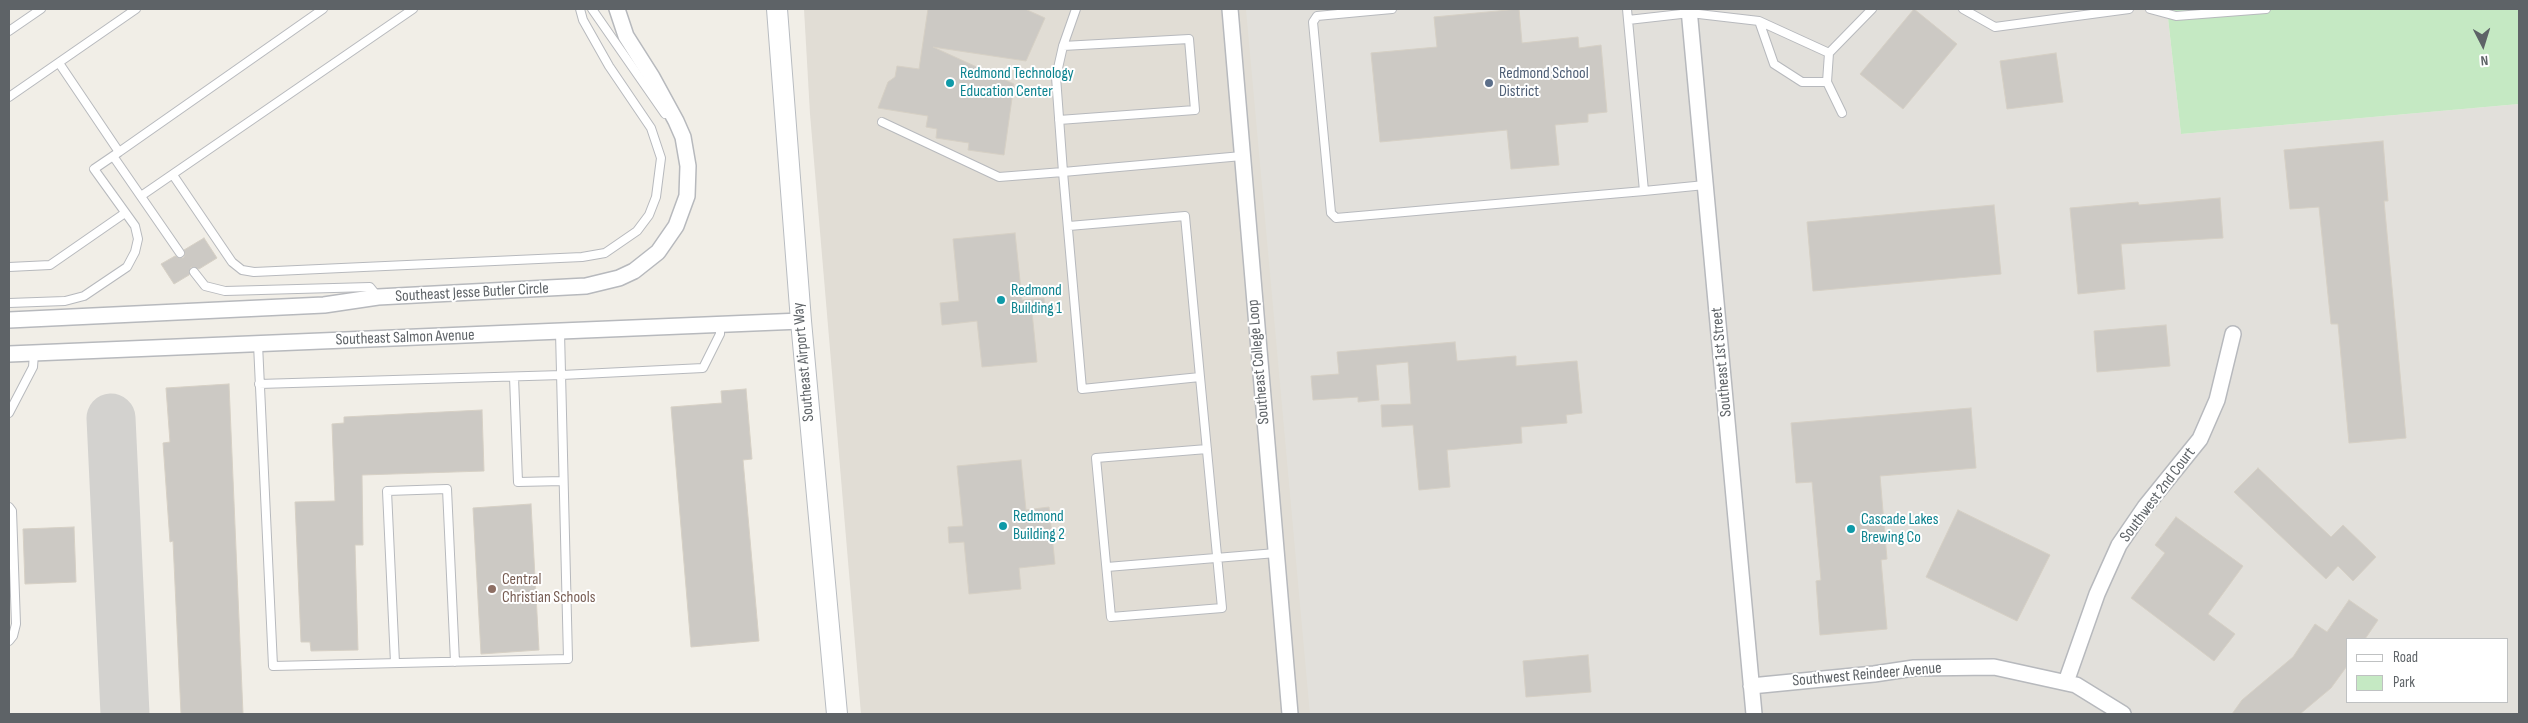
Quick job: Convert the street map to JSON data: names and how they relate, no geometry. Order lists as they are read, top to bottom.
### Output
{
  "streets": {
    "main road": ["Southeast Airport Way"],
    "street": [
      "Southeast Jesse Butler Circle",
      "Southeast Salmon Avenue",
      "Southeast College Loop",
      "Southeast 1st Street",
      "Southwest 2nd Court",
      "Southwest Reindeer Avenue"
    ]
  },
  "crossings": [
    ["Southeast Salmon Avenue", "Southeast Airport Way"],
    ["Southeast 1st Street", "Southwest Reindeer Avenue"],
    ["Southwest 2nd Court", "Southwest Reindeer Avenue"]
  ],
  "places": [
    "Redmond Technology Education Center",
    "Redmond School District",
    "Redmond Building 1",
    "Redmond Building 2",
    "Cascade Lakes Brewing Co",
    "Central Christian Schools"
  ],
  "legend": ["Road", "Park"],
  "north": "bottom"
}
